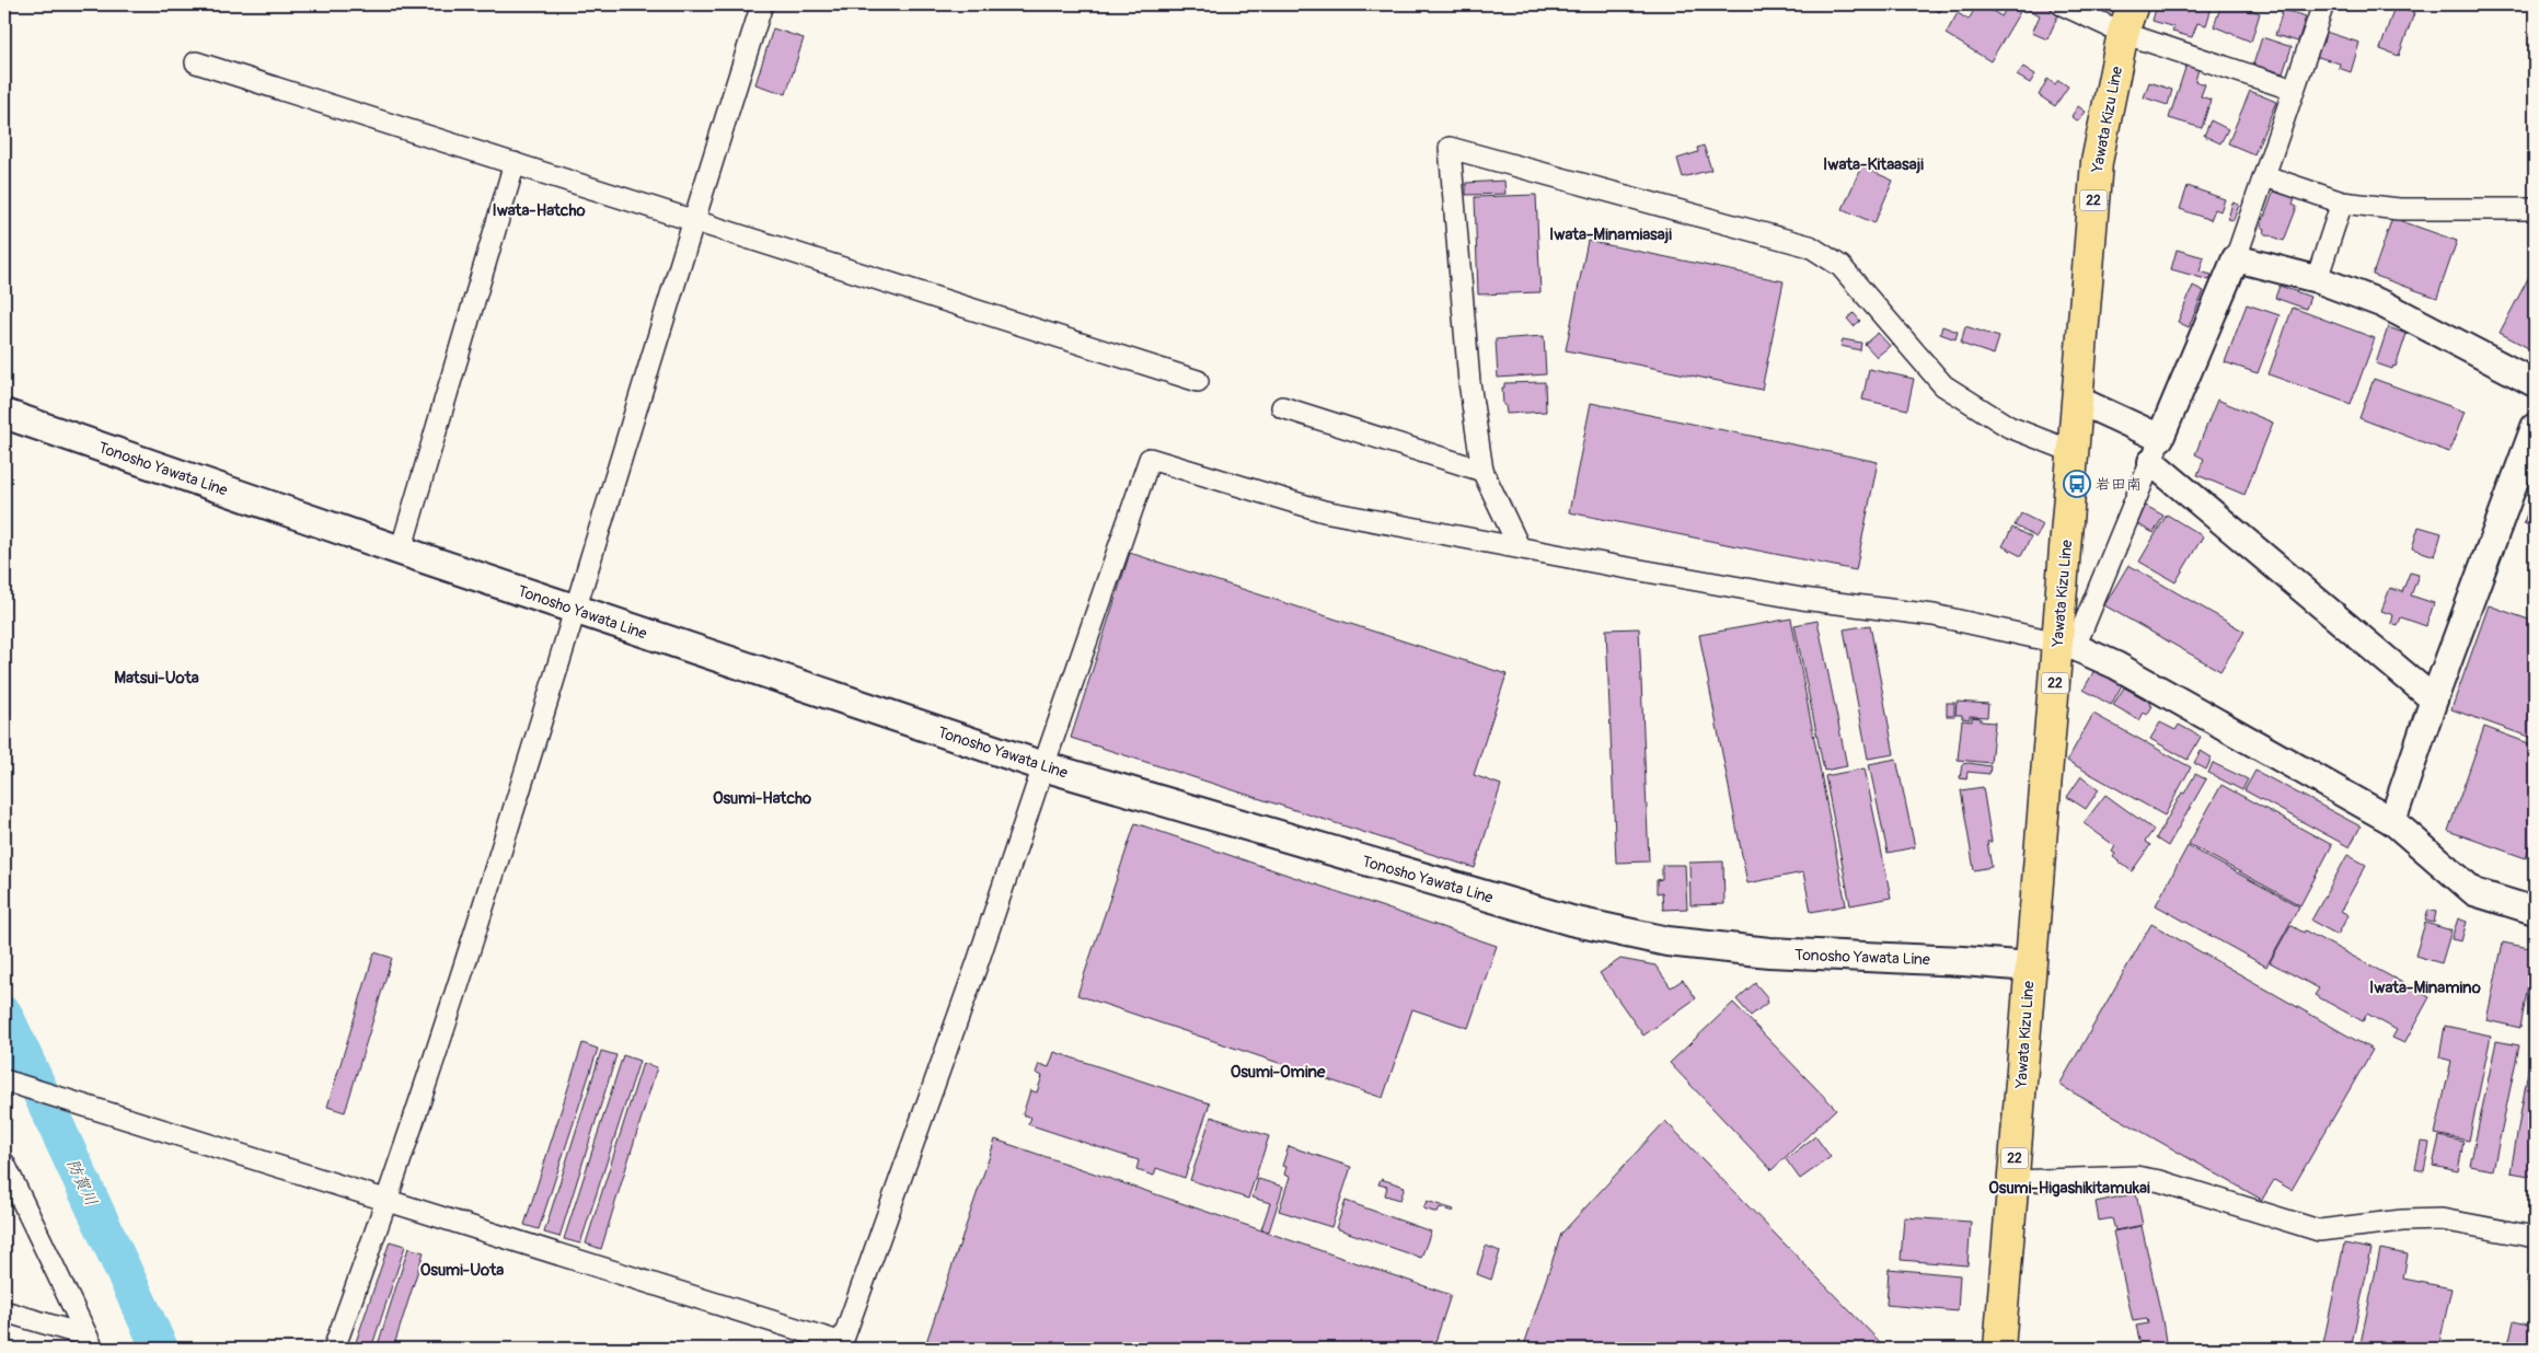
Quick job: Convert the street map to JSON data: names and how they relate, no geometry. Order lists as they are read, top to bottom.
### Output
{
  "streets": {
    "main road": ["Yawata Kizu Line", "22", "Tonosho Yawata Line"]
  },
  "crossings": [
    ["Yawata Kizu Line", "Tonosho Yawata Line"]
  ],
  "districts": [
    "Iwata-Kitaasaji",
    "Iwata-Hatcho",
    "Iwata-Minamiasaji",
    "Matsui-Uota",
    "Osumi-Hatcho",
    "Iwata-Minamino",
    "Osumi-Omine",
    "Osumi-Higashikitamukai",
    "Osumi-Uota"
  ],
  "water": ["防賀川"],
  "places": {
    "bus stop": ["岩田南"]
  }
}
